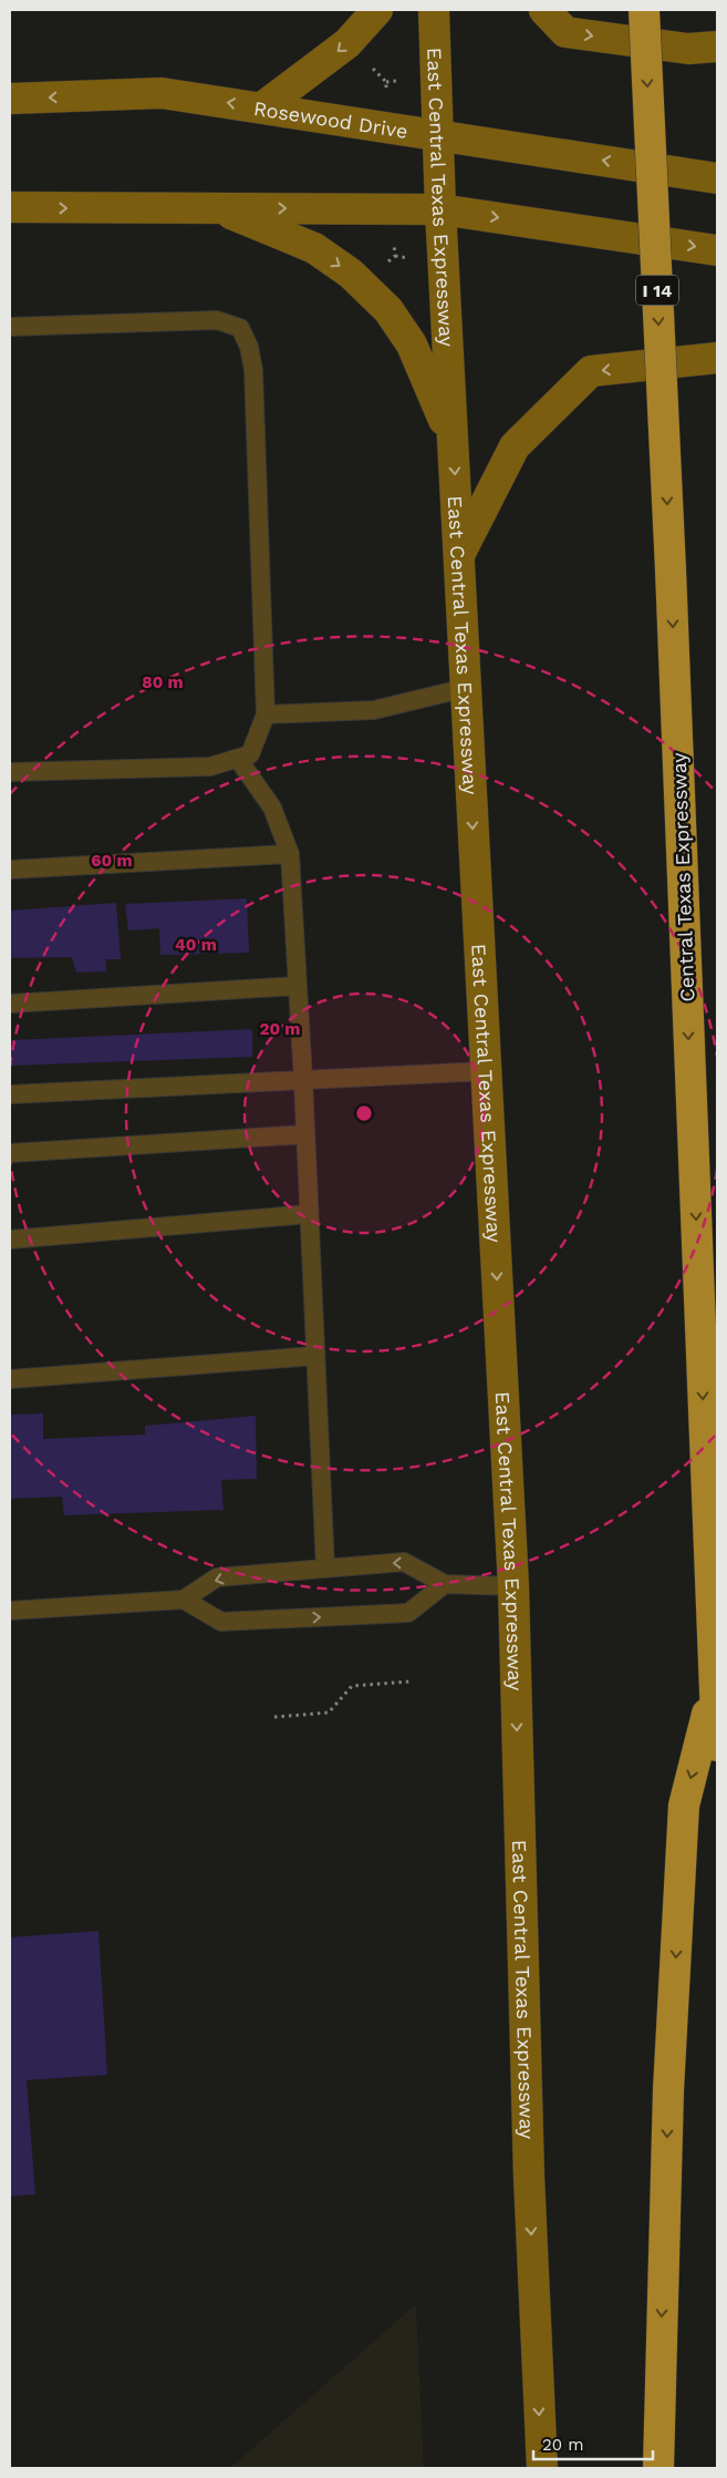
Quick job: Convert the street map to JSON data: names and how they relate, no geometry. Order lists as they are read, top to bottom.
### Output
{
  "streets": {
    "highway": ["I 14", "Central Texas Expressway"],
    "main road": ["Rosewood Drive", "East Central Texas Expressway"]
  },
  "crossings": [
    ["Rosewood Drive", "East Central Texas Expressway"]
  ],
  "one_way": ["East Central Texas Expressway", "Central Texas Expressway"],
  "scale_bar": "20 m",
  "rings": [
    "80 m",
    "60 m",
    "40 m",
    "20 m"
  ]
}
